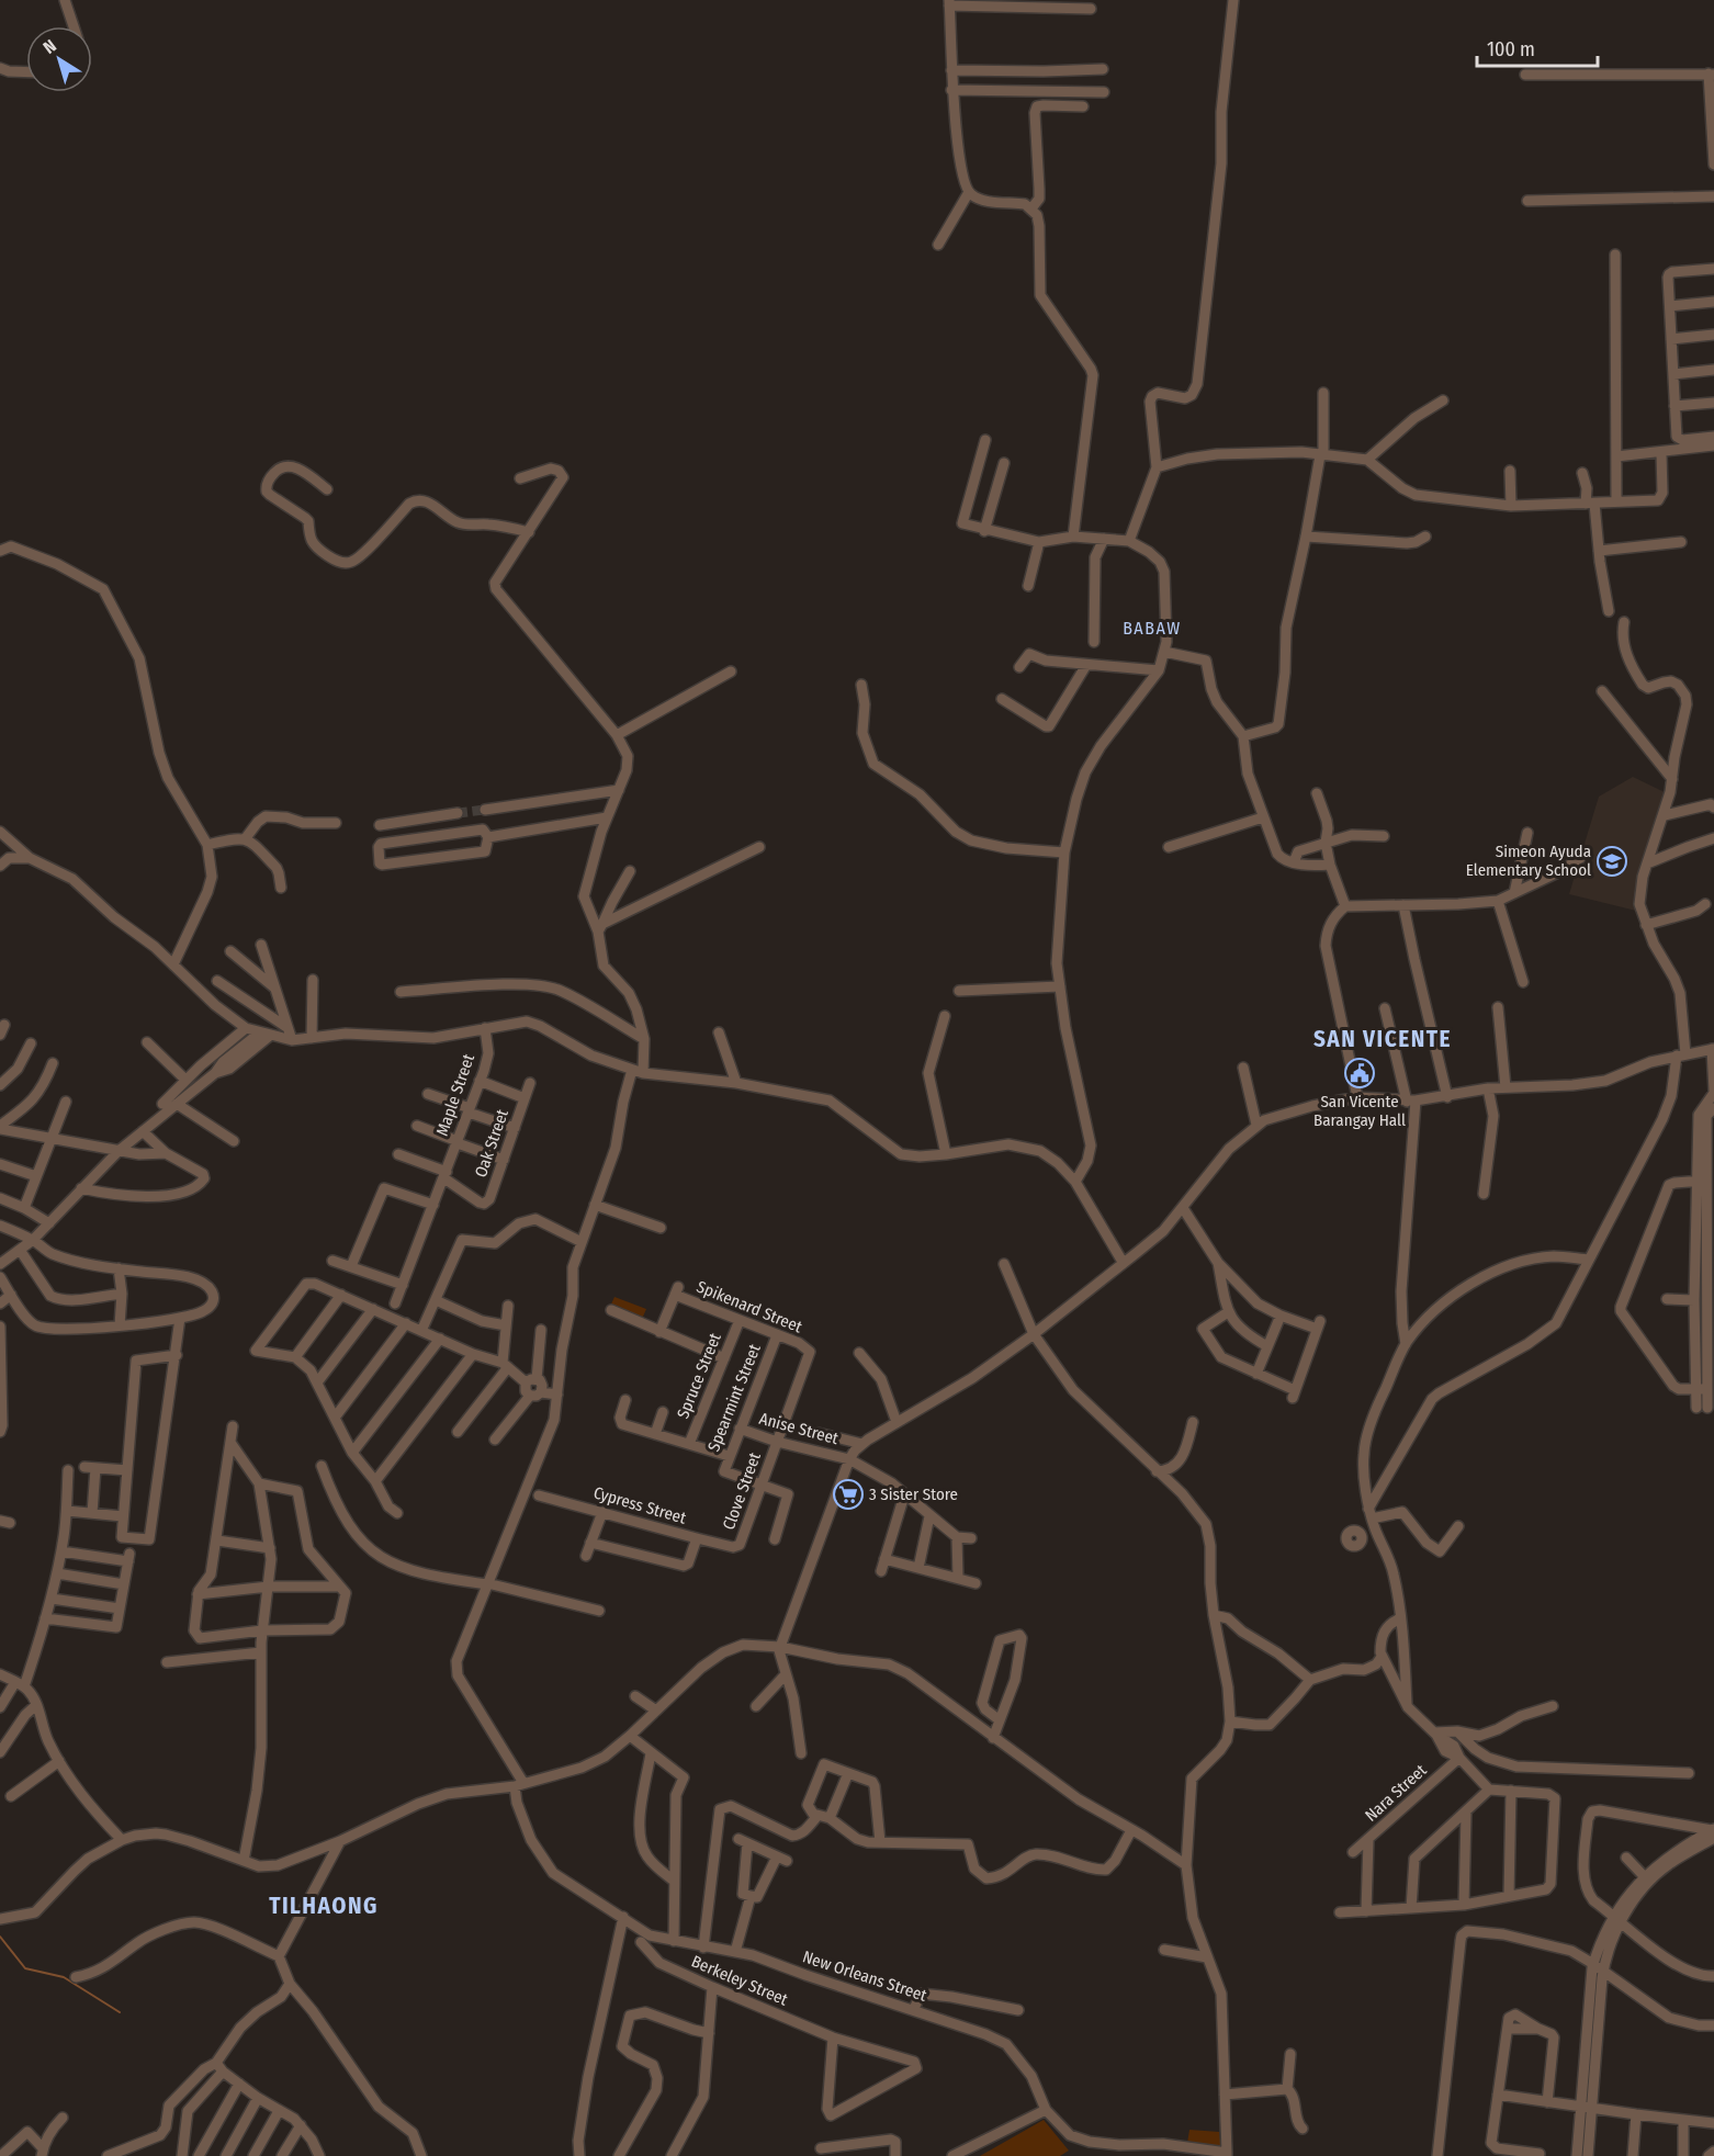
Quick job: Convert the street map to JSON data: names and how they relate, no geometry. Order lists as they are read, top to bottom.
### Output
{
  "streets": {
    "street": [
      "Maple Street",
      "Oak Street",
      "Spikenard Street",
      "Spruce Street",
      "Spearmint Street",
      "Anise Street",
      "Clove Street",
      "Cypress Street",
      "Nara Street",
      "New Orleans Street",
      "Berkeley Street"
    ]
  },
  "crossings": [
    ["Maple Street", "Oak Street"],
    ["Spikenard Street", "Spruce Street"],
    ["Spikenard Street", "Spearmint Street"],
    ["Spikenard Street", "Clove Street"],
    ["Spearmint Street", "Anise Street"],
    ["Spearmint Street", "Clove Street"],
    ["Anise Street", "Clove Street"],
    ["Clove Street", "Cypress Street"]
  ],
  "districts": ["BABAW", "SAN VICENTE", "TILHAONG"],
  "places": {
    "school or university": ["Simeon Ayuda Elementary School"],
    "public building": ["San Vicente Barangay Hall"],
    "supermarket": ["3 Sister Store"]
  },
  "scale_bar": "100 m",
  "north": "top left"
}
